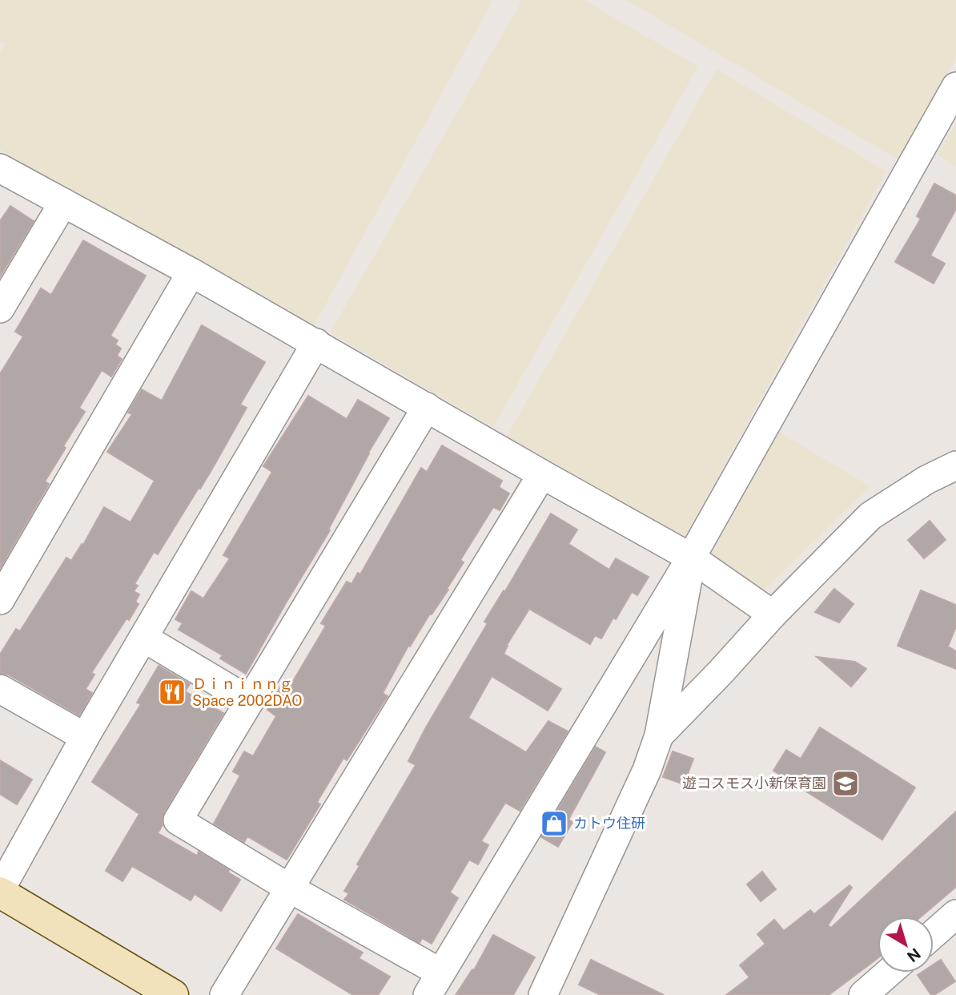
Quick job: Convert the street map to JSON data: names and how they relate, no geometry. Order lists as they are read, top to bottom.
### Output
{
  "places": {
    "restaurant": ["Ｄｉｎｉｎｎｇ Space 2002DAO"],
    "school or university": ["遊コスモス小新保育園"],
    "shop": ["カトウ住研"]
  },
  "north": "bottom right"
}
